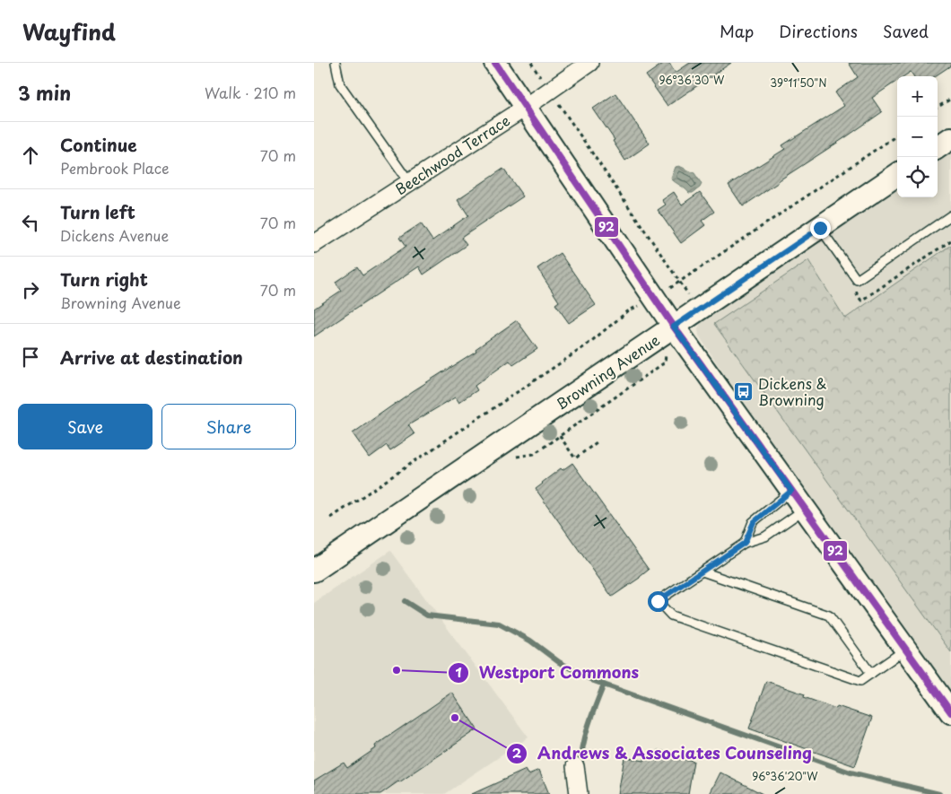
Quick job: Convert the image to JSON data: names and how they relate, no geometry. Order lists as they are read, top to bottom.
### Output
{
  "streets": {
    "street": ["Beechwood Terrace", "Browning Avenue"]
  },
  "places": {
    "bus stop": ["Dickens & Browning"],
    "other": ["Westport Commons", "Andrews & Associates Counseling"]
  },
  "lines": ["transit line 92"],
  "page": {
    "header": "Wayfind",
    "nav": ["Map", "Directions", "Saved"],
    "heading": ["3 min", "Walk · 210 m"],
    "map_buttons": ["+", "−"],
    "list": [
      ["Continue", "Pembrook Place", "70 m"],
      ["Turn left", "Dickens Avenue", "70 m"],
      ["Turn right", "Browning Avenue", "70 m"],
      "Arrive at destination"
    ],
    "buttons": ["Save", "Share"]
  },
  "coordinates": ["96°36'30\"W", "39°11'50\"N", "96°36'20\"W"]
}
